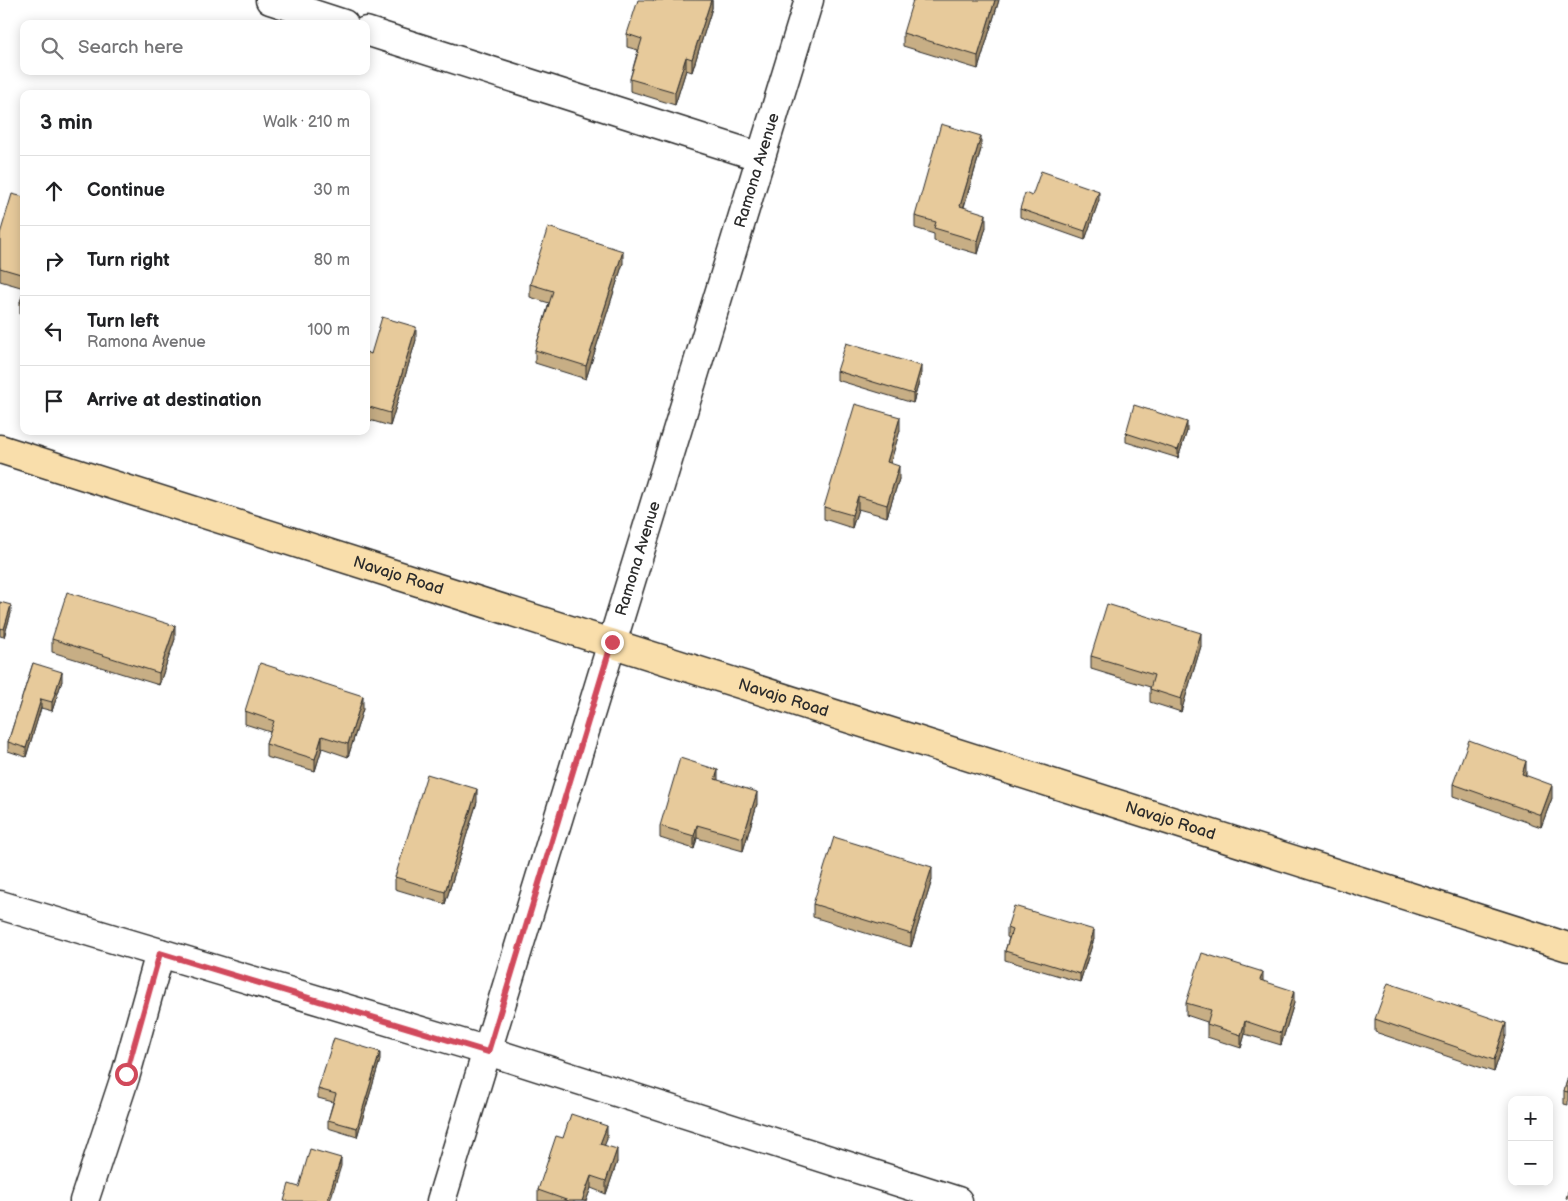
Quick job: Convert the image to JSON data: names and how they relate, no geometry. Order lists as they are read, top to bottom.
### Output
{
  "streets": {
    "main road": ["Navajo Road"],
    "street": ["Ramona Avenue"]
  },
  "crossings": [
    ["Ramona Avenue", "Navajo Road"]
  ],
  "page": {
    "search": "Search here",
    "heading": ["3 min", "Walk · 210 m"],
    "list": [
      ["Continue", "30 m"],
      ["Turn right", "80 m"],
      ["Turn left", "Ramona Avenue", "100 m"],
      "Arrive at destination"
    ],
    "map_buttons": ["+", "−"]
  }
}
